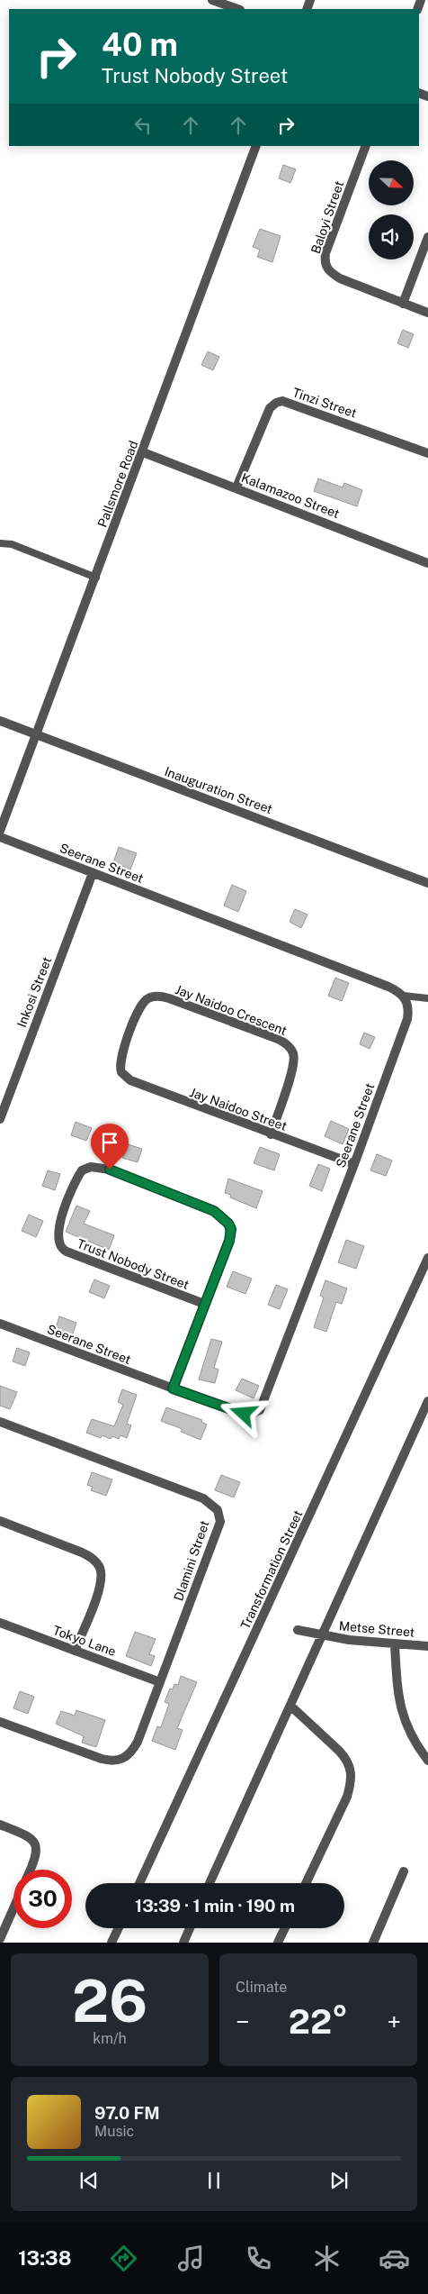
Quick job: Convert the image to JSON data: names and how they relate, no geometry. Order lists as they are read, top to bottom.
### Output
{
  "streets": {
    "street": [
      "Baloyi Street",
      "Tinzi Street",
      "Pallsmore Road",
      "Kalamazoo Street",
      "Inauguration Street",
      "Seerane Street",
      "Inkosi Street",
      "Jay Naidoo Crescent",
      "Jay Naidoo Street",
      "Trust Nobody Street",
      "Dlamini Street",
      "Transformation Street",
      "Metse Street",
      "Tokyo Lane"
    ]
  },
  "crossings": [
    ["Tinzi Street", "Kalamazoo Street"],
    ["Pallsmore Road", "Kalamazoo Street"],
    ["Pallsmore Road", "Inauguration Street"],
    ["Seerane Street", "Inkosi Street"],
    ["Seerane Street", "Jay Naidoo Street"],
    ["Seerane Street", "Trust Nobody Street"],
    ["Jay Naidoo Crescent", "Jay Naidoo Street"],
    ["Dlamini Street", "Tokyo Lane"]
  ],
  "north": "right",
  "page": {
    "turn": ["40 m", "Trust Nobody Street"],
    "limit": "30",
    "trip": "13:39 · 1 min · 190 m",
    "tile": [
      ["26", "km/h"],
      "Climate"
    ],
    "heat": ["−", "22°", "+"],
    "song": ["97.0 FM", "Music"],
    "tabs": "13:38"
  }
}
